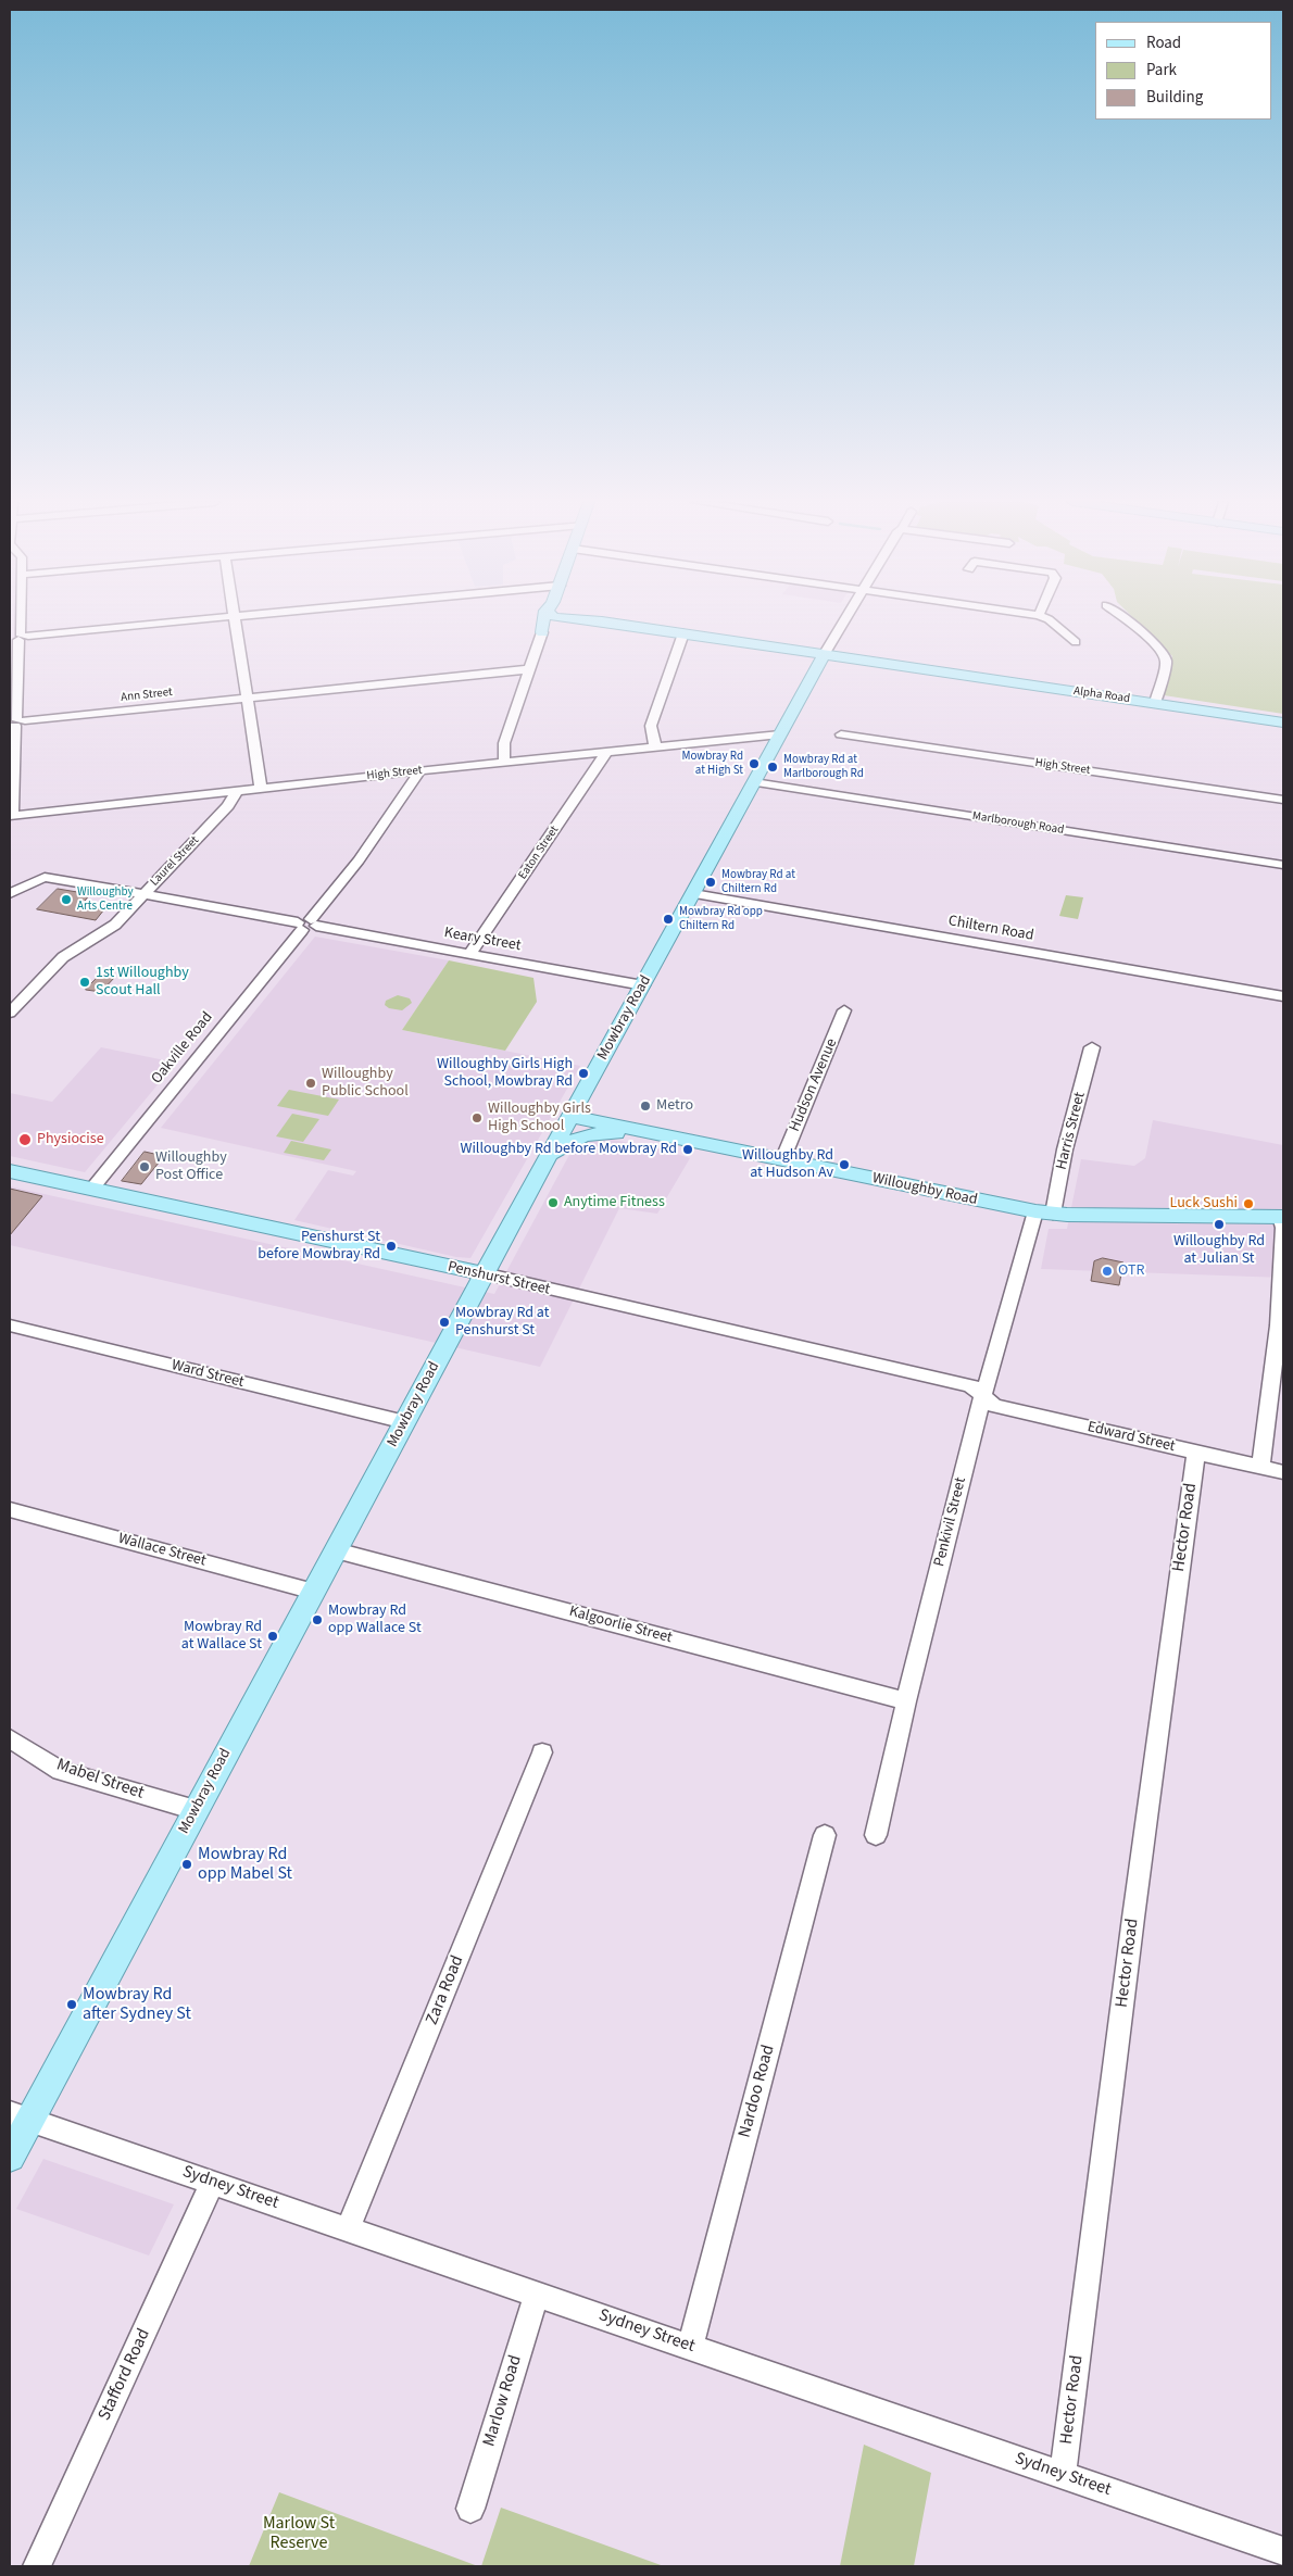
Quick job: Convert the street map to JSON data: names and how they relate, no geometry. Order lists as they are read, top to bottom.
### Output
{
  "streets": {
    "main road": [
      "Alpha Road",
      "Mowbray Road",
      "Willoughby Road",
      "Penshurst Street"
    ],
    "street": [
      "Ann Street",
      "High Street",
      "Marlborough Road",
      "Eaton Street",
      "Laurel Street",
      "Chiltern Road",
      "Keary Street",
      "Oakville Road",
      "Hudson Avenue",
      "Harris Street",
      "Ward Street",
      "Edward Street",
      "Penkivil Street",
      "Hector Road",
      "Wallace Street",
      "Kalgoorlie Street",
      "Mabel Street",
      "Zara Road",
      "Nardoo Road",
      "Sydney Street",
      "Stafford Road",
      "Marlow Road"
    ]
  },
  "crossings": [
    ["Alpha Road", "Mowbray Road"],
    ["High Street", "Eaton Street"],
    ["High Street", "Laurel Street"],
    ["High Street", "Mowbray Road"],
    ["High Street", "Oakville Road"],
    ["Marlborough Road", "Mowbray Road"],
    ["Eaton Street", "Keary Street"],
    ["Laurel Street", "Keary Street"],
    ["Chiltern Road", "Mowbray Road"],
    ["Keary Street", "Mowbray Road"],
    ["Keary Street", "Oakville Road"],
    ["Mowbray Road", "Willoughby Road"],
    ["Mowbray Road", "Penshurst Street"],
    ["Mowbray Road", "Ward Street"],
    ["Mowbray Road", "Wallace Street"],
    ["Mowbray Road", "Kalgoorlie Street"],
    ["Mowbray Road", "Mabel Street"],
    ["Mowbray Road", "Sydney Street"],
    ["Oakville Road", "Penshurst Street"],
    ["Hudson Avenue", "Willoughby Road"],
    ["Harris Street", "Willoughby Road"],
    ["Harris Street", "Penkivil Street"],
    ["Willoughby Road", "Penkivil Street"],
    ["Penshurst Street", "Edward Street"],
    ["Penshurst Street", "Penkivil Street"],
    ["Edward Street", "Penkivil Street"],
    ["Edward Street", "Hector Road"],
    ["Penkivil Street", "Kalgoorlie Street"],
    ["Hector Road", "Sydney Street"],
    ["Zara Road", "Sydney Street"],
    ["Nardoo Road", "Sydney Street"],
    ["Sydney Street", "Stafford Road"],
    ["Sydney Street", "Marlow Road"]
  ],
  "parks": ["Marlow St Reserve"],
  "places": [
    "Mowbray Rd at High St",
    "Mowbray Rd at Marlborough Rd",
    "Mowbray Rd at Chiltern Rd",
    "Willoughby Arts Centre",
    "Mowbray Rd opp Chiltern Rd",
    "1st Willoughby Scout Hall",
    "Willoughby Girls High School, Mowbray Rd",
    "Willoughby Public School",
    "Metro",
    "Willoughby Girls High School",
    "Physiocise",
    "Willoughby Rd before Mowbray Rd",
    "Willoughby Rd at Hudson Av",
    "Willoughby Post Office",
    "Anytime Fitness",
    "Luck Sushi",
    "Willoughby Rd at Julian St",
    "Penshurst St before Mowbray Rd",
    "OTR",
    "Mowbray Rd at Penshurst St",
    "Mowbray Rd opp Wallace St",
    "Mowbray Rd at Wallace St",
    "Mowbray Rd opp Mabel St",
    "Mowbray Rd after Sydney St"
  ],
  "legend": ["Road", "Park", "Building"]
}
